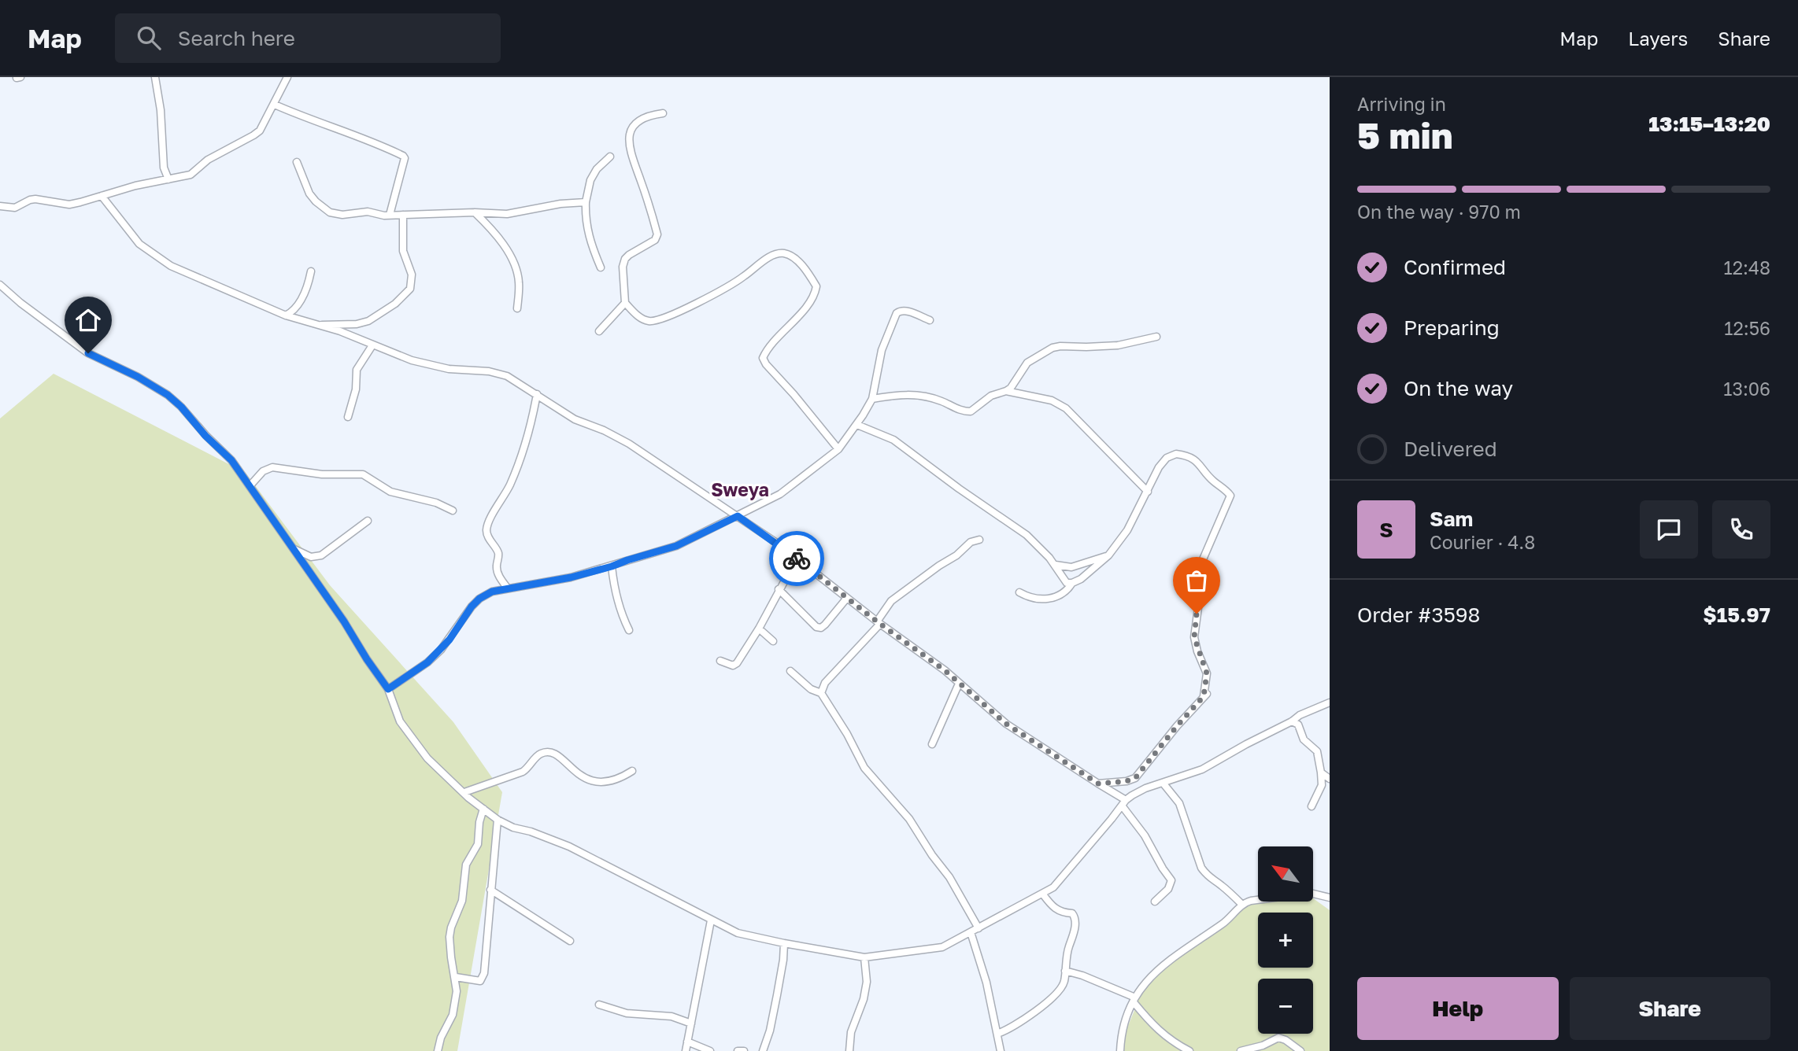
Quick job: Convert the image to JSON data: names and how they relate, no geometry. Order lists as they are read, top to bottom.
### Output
{
  "districts": ["Sweya"],
  "north": "top left",
  "page": {
    "header": "Map",
    "search": "Search here",
    "nav": ["Map", "Layers", "Share"],
    "heading": ["5 min", "Arriving in", "13:15–13:20"],
    "panel": [
      "Sam",
      "Courier · 4.8",
      "Order #3598",
      "$15.97"
    ],
    "bar": "On the way · 970 m",
    "list": [
      ["Confirmed", "12:48"],
      ["Preparing", "12:56"],
      ["On the way", "13:06"],
      "Delivered"
    ],
    "round": "S",
    "map_buttons": ["+", "−"],
    "buttons": ["Help", "Share"]
  }
}
